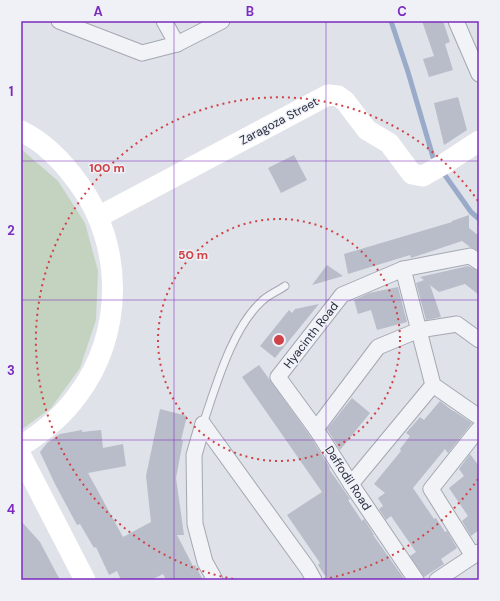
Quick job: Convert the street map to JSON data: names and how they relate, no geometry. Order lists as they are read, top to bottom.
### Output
{
  "streets": {
    "street": ["Zaragoza Street", "Hyacinth Road", "Daffodil Road"]
  },
  "crossings": [
    ["Hyacinth Road", "Daffodil Road"]
  ],
  "grid": {
    "columns": ["A", "B", "C"],
    "rows": [
      "1",
      "2",
      "3",
      "4"
    ]
  },
  "rings": ["100 m", "50 m"]
}
